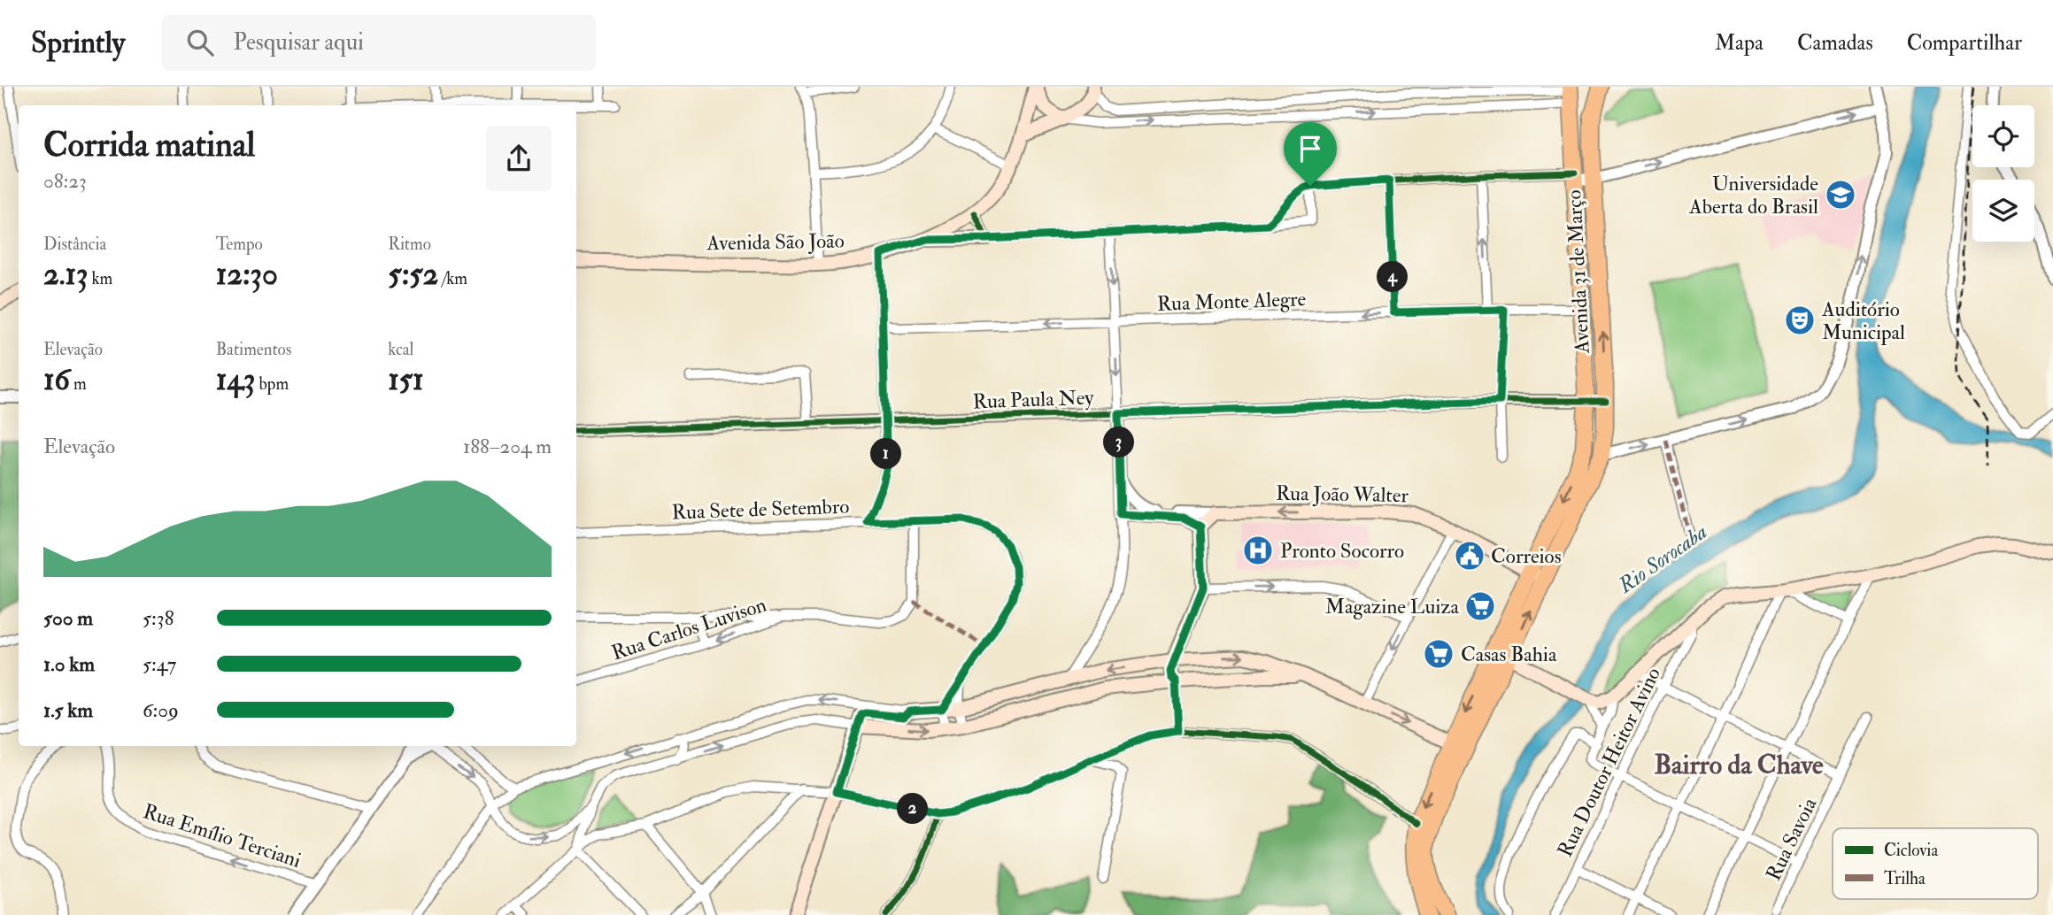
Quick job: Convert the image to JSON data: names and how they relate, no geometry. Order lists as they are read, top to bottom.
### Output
{
  "streets": {
    "highway": ["Avenida 31 de Março"],
    "main road": ["Avenida São João", "Rua João Walter"],
    "street": [
      "Rua Monte Alegre",
      "Rua Paula Ney",
      "Rua Sete de Setembro",
      "Rua Carlos Luvison",
      "Rua Doutor Heitor Avino",
      "Rua Emílio Terciani",
      "Rua Savoia"
    ]
  },
  "crossings": [
    ["Avenida 31 de Março", "Rua Monte Alegre"],
    ["Avenida 31 de Março", "Rua Paula Ney"],
    ["Avenida 31 de Março", "Rua João Walter"],
    ["Rua Sete de Setembro", "Rua Carlos Luvison"]
  ],
  "one_way": ["Rua Monte Alegre", "Rua Emílio Terciani"],
  "districts": ["Bairro da Chave"],
  "water": ["Rio Sorocaba"],
  "places": {
    "school or university": ["Universidade Aberta do Brasil"],
    "theatre": ["Auditório Municipal"],
    "hospital": ["Pronto Socorro"],
    "public building": ["Correios"],
    "supermarket": ["Magazine Luiza", "Casas Bahia"]
  },
  "legend": ["Ciclovia", "Trilha"],
  "page": {
    "header": "Sprintly",
    "search": "Pesquisar aqui",
    "nav": ["Mapa", "Camadas", "Compartilhar"],
    "heading": ["Corrida matinal", "08:23"],
    "stats": [
      ["Distância", "2.13 km"],
      ["Tempo", "12:30"],
      ["Ritmo", "5:52 /km"],
      ["Elevação", "16 m"],
      ["Batimentos", "143 bpm"],
      ["kcal", "151"]
    ],
    "pins": [
      "4",
      "3",
      "1",
      "2"
    ],
    "chart": ["Elevação", "188–204 m"],
    "list": [
      {
        "name": "500 m",
        "note": "5:38"
      },
      {
        "name": "1.0 km",
        "note": "5:47"
      },
      {
        "name": "1.5 km",
        "note": "6:09"
      }
    ]
  }
}
